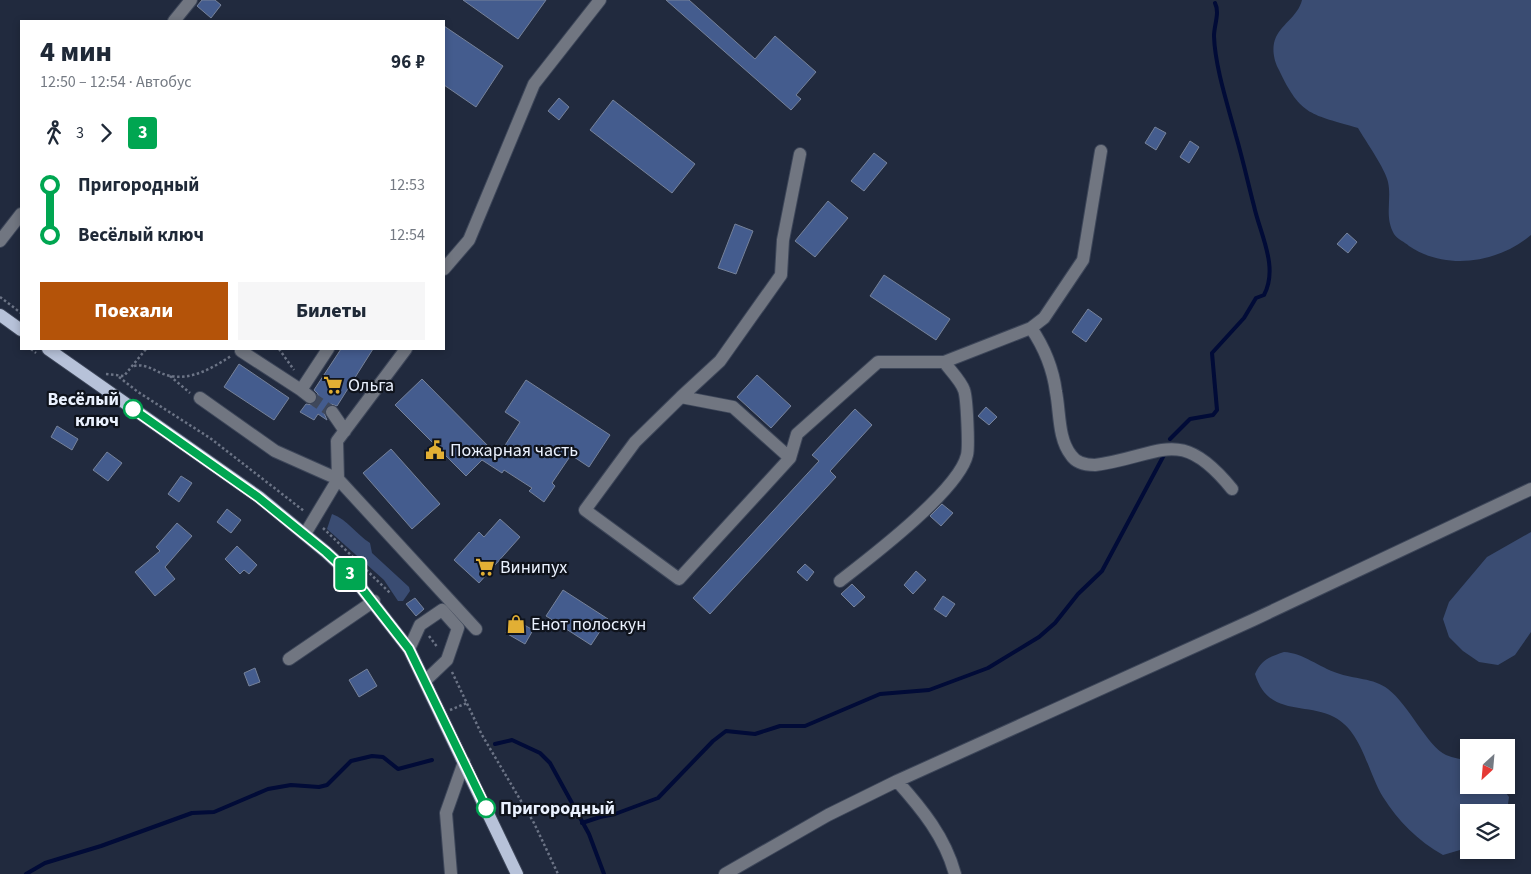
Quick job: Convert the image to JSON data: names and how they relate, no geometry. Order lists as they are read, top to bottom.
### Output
{
  "places": {
    "supermarket": ["Ольга", "Винипух"],
    "other": ["Весёлый ключ", "Пригородный"],
    "public building": ["Пожарная часть"],
    "shop": ["Енот полоскун"]
  },
  "lines": ["bus line 3"],
  "north": "bottom left",
  "page": {
    "on_map": "3",
    "heading": ["4 мин", "12:50 – 12:54 · Автобус", "96 ₽"],
    "legs": ["3", "3"],
    "list": [
      {
        "name": "Пригородный",
        "value": "12:53"
      },
      {
        "name": "Весёлый ключ",
        "value": "12:54"
      }
    ],
    "buttons": ["Поехали", "Билеты"]
  }
}
